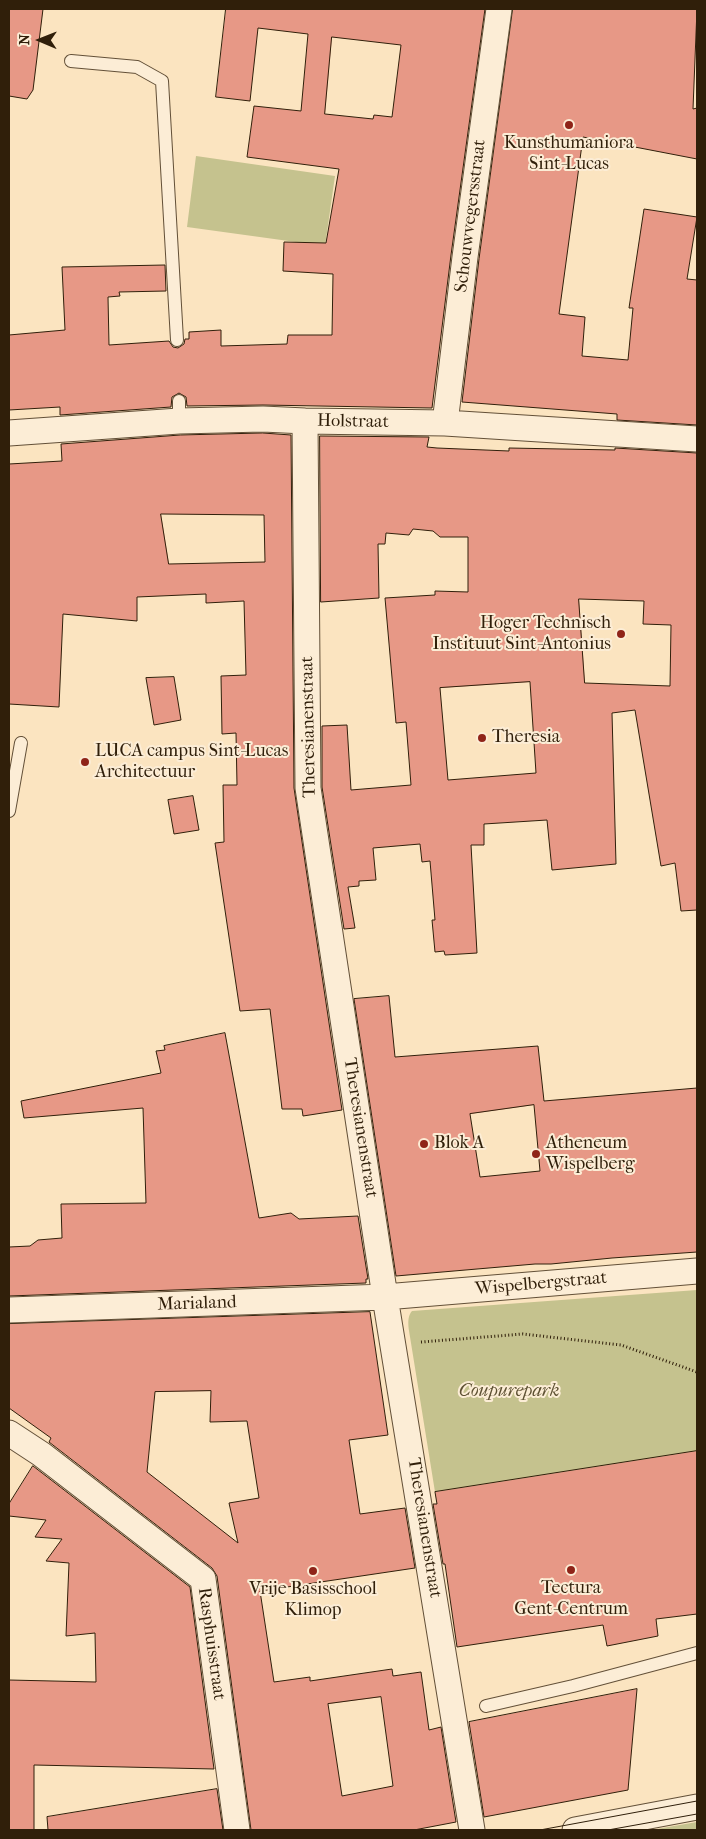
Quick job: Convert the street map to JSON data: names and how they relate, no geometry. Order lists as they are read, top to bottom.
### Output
{
  "streets": {
    "street": [
      "Schouwvegersstraat",
      "Holstraat",
      "Theresianenstraat",
      "Wispelbergstraat",
      "Marialand",
      "Rasphuisstraat"
    ]
  },
  "crossings": [
    ["Schouwvegersstraat", "Holstraat"],
    ["Holstraat", "Theresianenstraat"],
    ["Theresianenstraat", "Wispelbergstraat"],
    ["Theresianenstraat", "Marialand"],
    ["Wispelbergstraat", "Marialand"]
  ],
  "parks": ["Coupurepark"],
  "places": [
    "Kunsthumaniora Sint-Lucas",
    "Hoger Technisch Instituut Sint-Antonius",
    "Theresia",
    "LUCA campus Sint-Lucas Architectuur",
    "Blok A",
    "Atheneum Wispelberg",
    "Tectura Gent-Centrum",
    "Vrije Basisschool Klimop"
  ],
  "north": "left"
}
